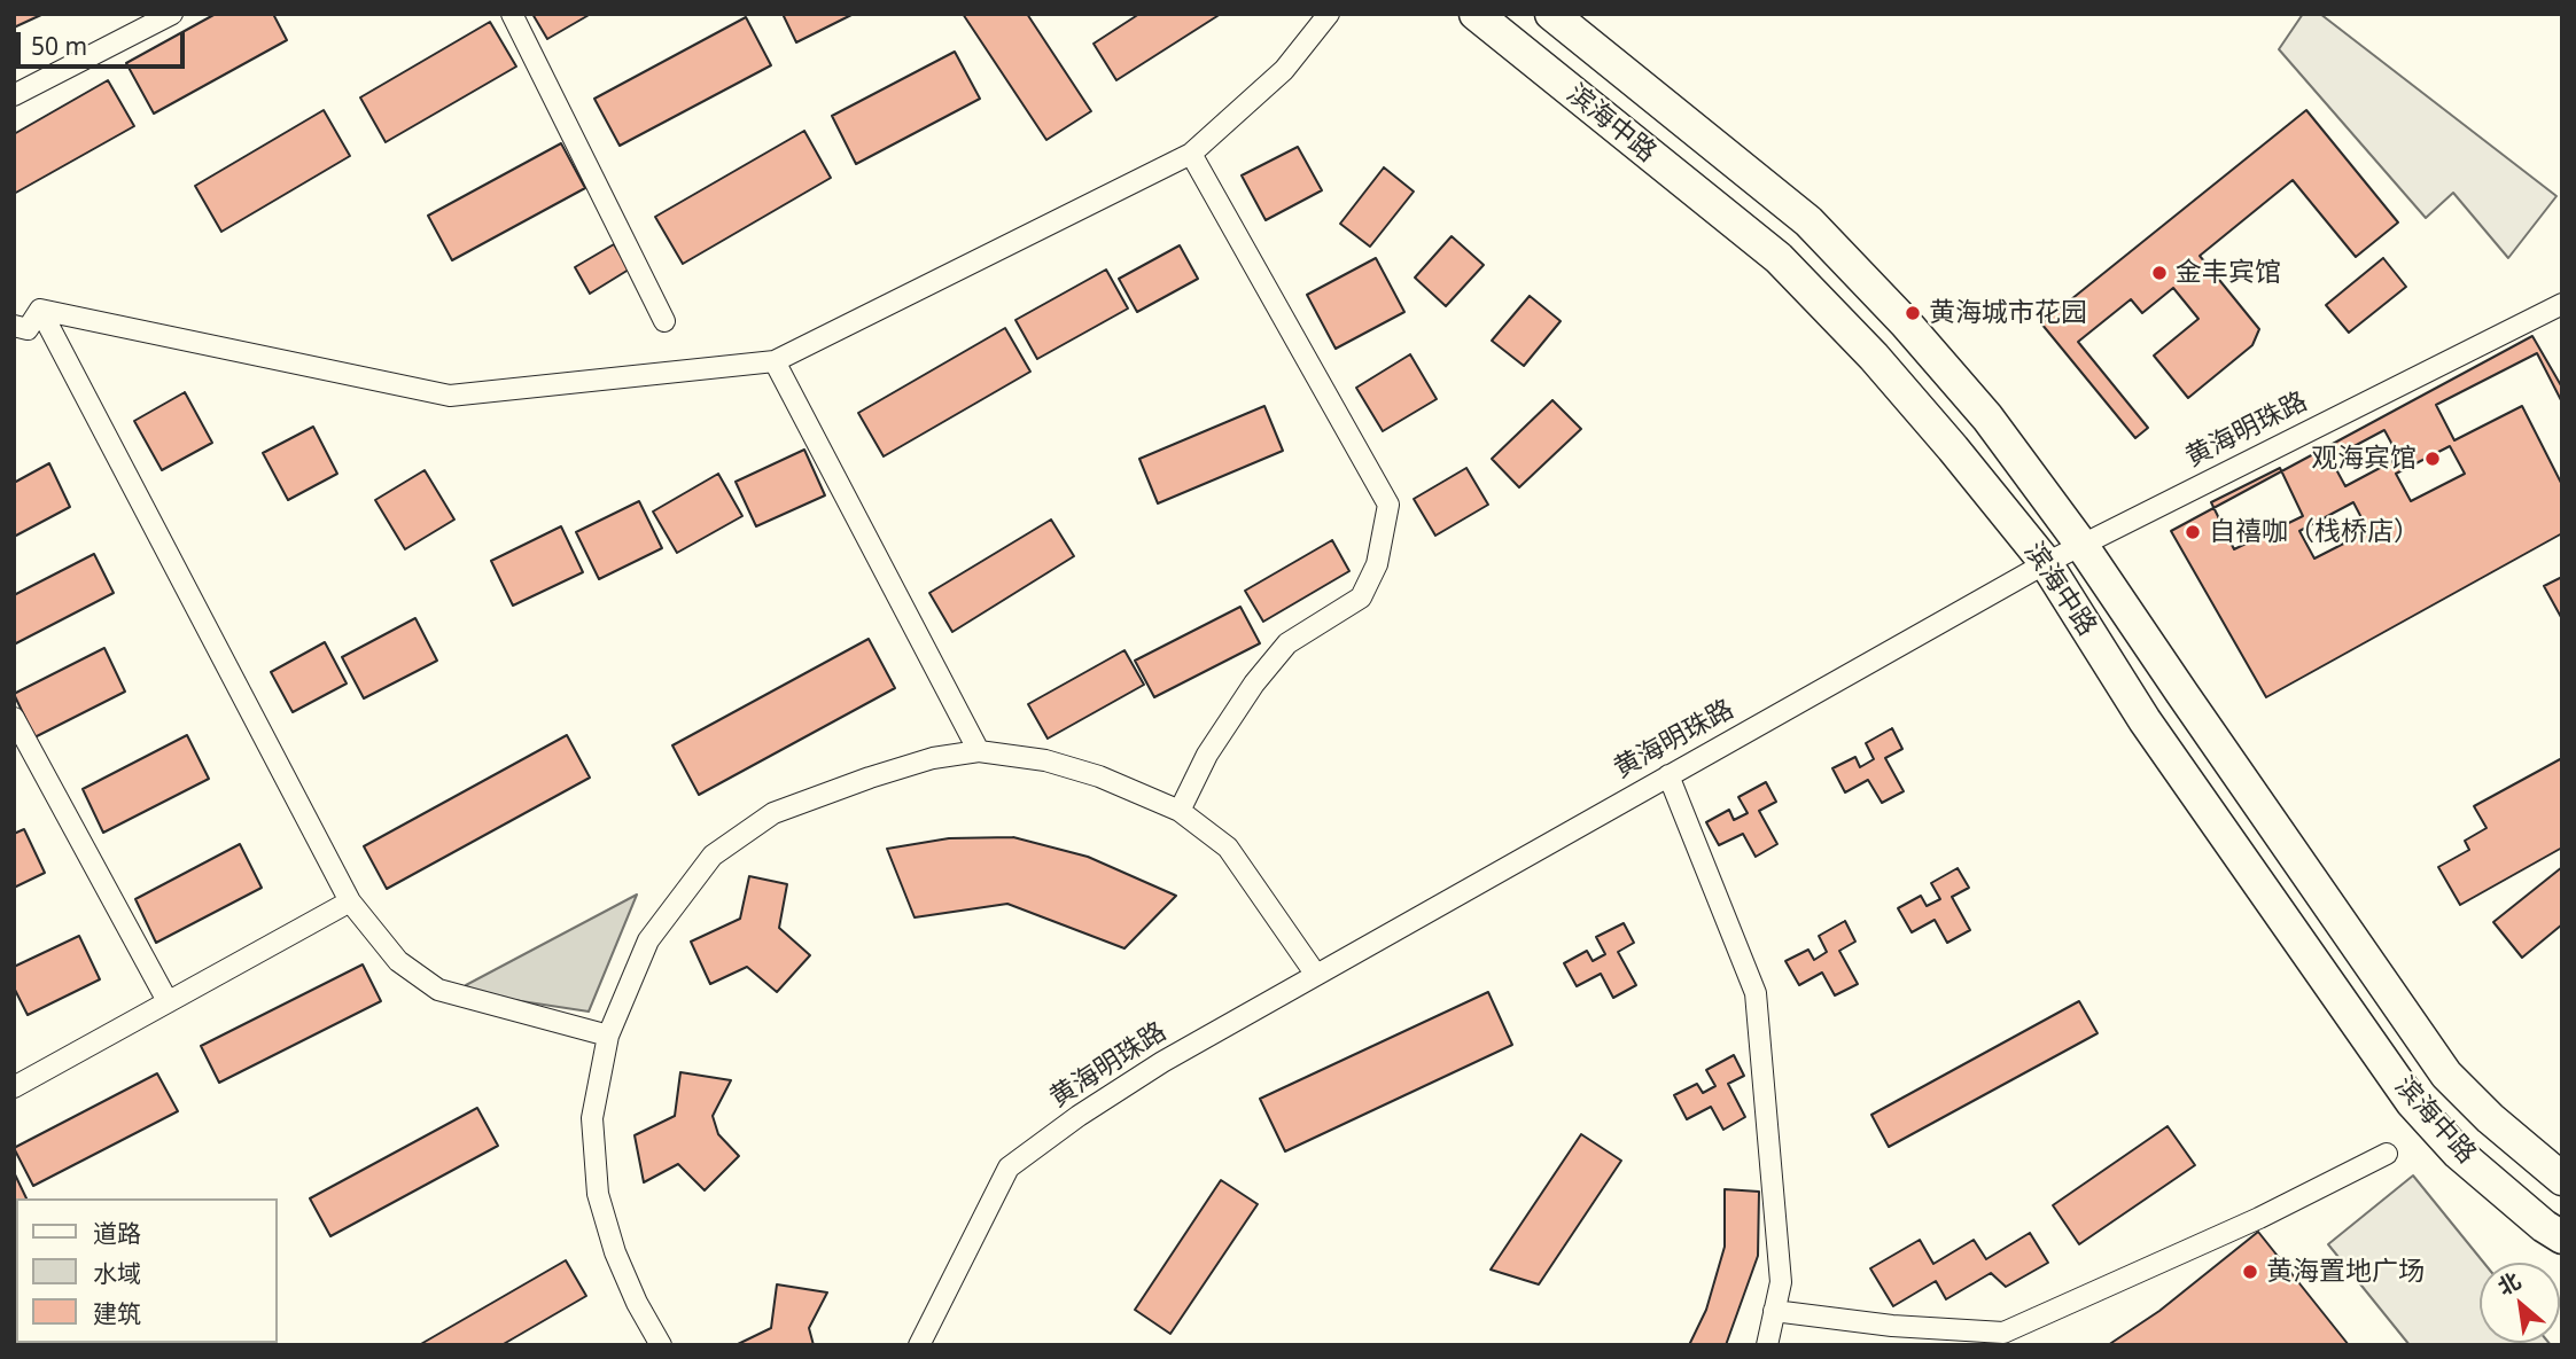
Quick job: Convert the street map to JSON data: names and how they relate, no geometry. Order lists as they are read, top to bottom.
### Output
{
  "streets": {
    "main road": ["滨海中路"],
    "street": ["黄海明珠路"]
  },
  "crossings": [
    ["滨海中路", "黄海明珠路"]
  ],
  "places": [
    "金丰宾馆",
    "黄海城市花园",
    "观海宾馆",
    "自禧咖（栈桥店）",
    "黄海置地广场"
  ],
  "legend": ["道路", "水域", "建筑"],
  "scale_bar": "50 m",
  "north": "top left"
}
